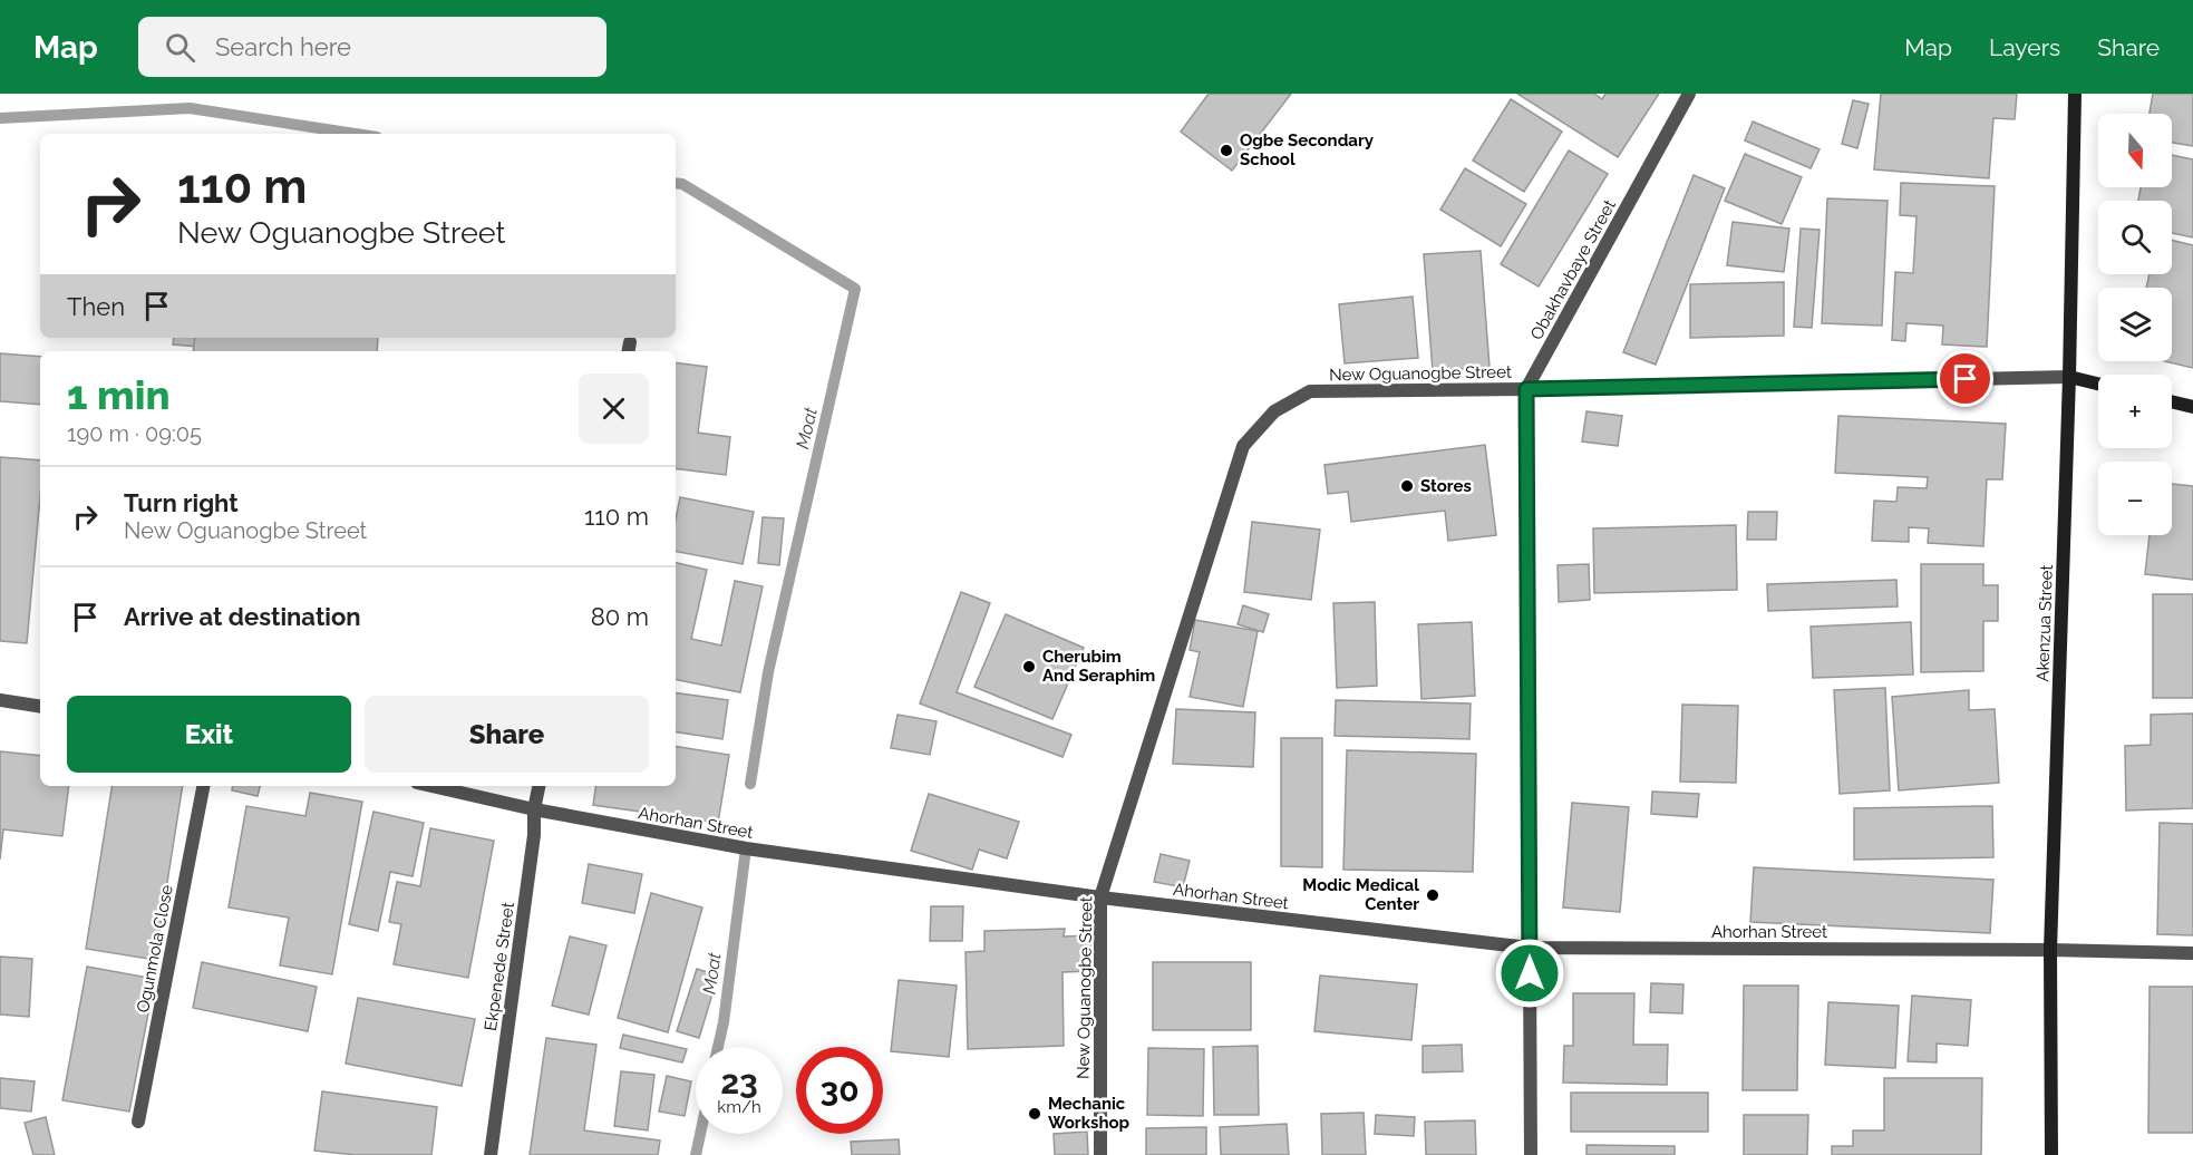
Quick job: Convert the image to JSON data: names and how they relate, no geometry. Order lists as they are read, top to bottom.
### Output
{
  "streets": {
    "street": [
      "Obakhavbaye Street",
      "New Oguanogbe Street",
      "Akenzua Street",
      "Ahorhan Street",
      "Ogunmola Close",
      "Ekpenede Street"
    ]
  },
  "crossings": [
    ["Obakhavbaye Street", "New Oguanogbe Street"],
    ["Obakhavbaye Street", "Ahorhan Street"],
    ["New Oguanogbe Street", "Akenzua Street"],
    ["New Oguanogbe Street", "Ahorhan Street"],
    ["Akenzua Street", "Ahorhan Street"],
    ["Ahorhan Street", "Ekpenede Street"]
  ],
  "water": ["Moat"],
  "places": [
    "Ogbe Secondary School",
    "Stores",
    "Cherubim And Seraphim",
    "Modic Medical Center",
    "Mechanic Workshop"
  ],
  "north": "bottom",
  "page": {
    "header": "Map",
    "search": "Search here",
    "nav": ["Map", "Layers", "Share"],
    "map_buttons": ["+", "−"],
    "turn": ["110 m", "New Oguanogbe Street"],
    "then": "Then",
    "heading": ["1 min", "190 m · 09:05"],
    "list": [
      {
        "name": "Turn right",
        "note": "New Oguanogbe Street",
        "value": "110 m"
      },
      {
        "name": "Arrive at destination",
        "value": "80 m"
      }
    ],
    "buttons": ["Exit", "Share"],
    "speed": "23 km/h",
    "limit": "30"
  }
}
